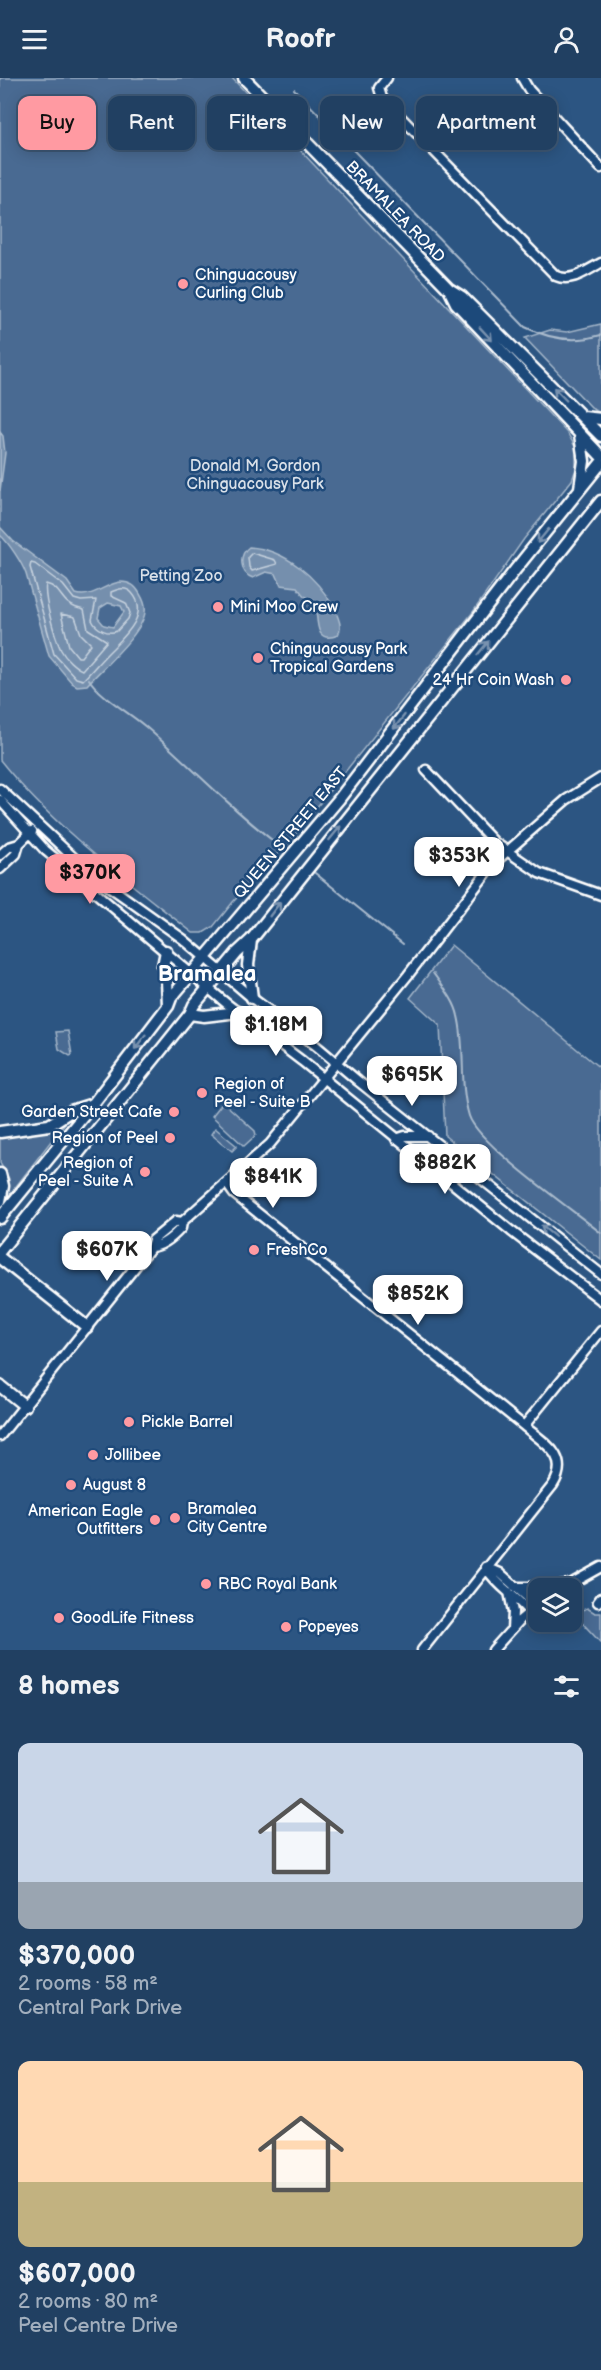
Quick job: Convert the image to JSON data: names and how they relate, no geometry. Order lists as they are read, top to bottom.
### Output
{
  "streets": {
    "main road": ["BRAMALEA ROAD", "QUEEN STREET EAST"]
  },
  "districts": ["Bramalea"],
  "parks": ["Donald M. Gordon Chinguacousy Park", "Petting Zoo"],
  "places": [
    "Chinguacousy Curling Club",
    "Mini Moo Crew",
    "Chinguacousy Park Tropical Gardens",
    "24 Hr Coin Wash",
    "Region of Peel - Suite B",
    "Garden Street Cafe",
    "Region of Peel",
    "Region of Peel - Suite A",
    "FreshCo",
    "Pickle Barrel",
    "Jollibee",
    "August 8",
    "Bramalea City Centre",
    "American Eagle Outfitters",
    "RBC Royal Bank",
    "GoodLife Fitness",
    "Popeyes"
  ],
  "page": {
    "header": "Roofr",
    "chip": [
      "Buy",
      "Rent",
      "Filters",
      "New",
      "Apartment"
    ],
    "price": [
      "$353K",
      "$370K",
      "$1.18M",
      "$695K",
      "$882K",
      "$841K",
      "$607K",
      "$852K"
    ],
    "heading": "8 homes",
    "list": [
      {
        "name": "$370,000",
        "note": "2 rooms · 58 m² · Central Park Drive"
      },
      {
        "name": "$607,000",
        "note": "2 rooms · 80 m² · Peel Centre Drive"
      }
    ]
  }
}
